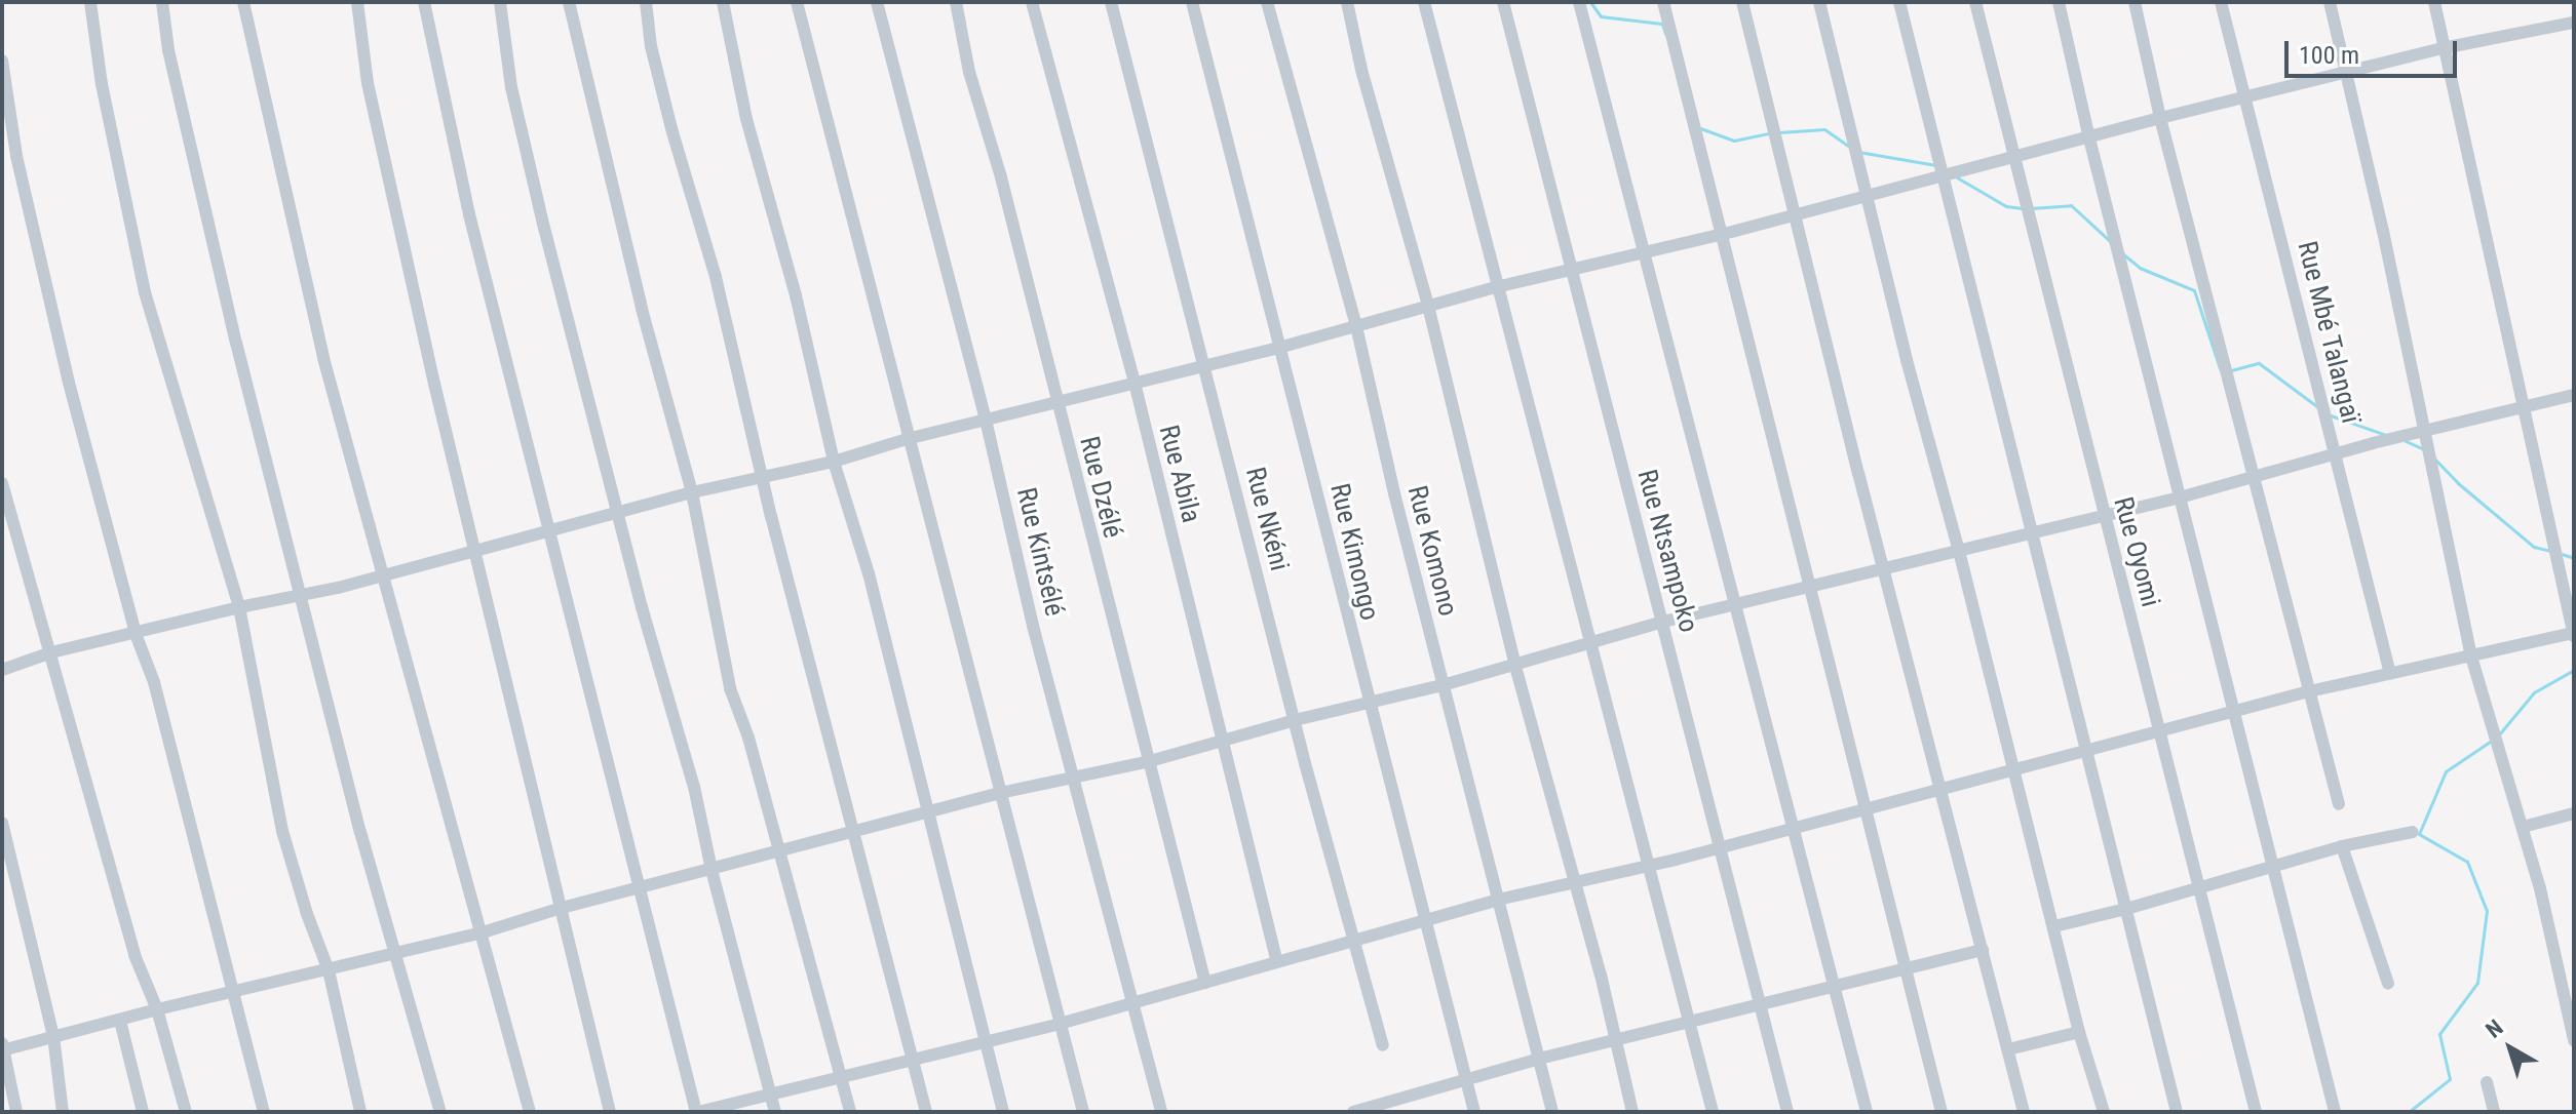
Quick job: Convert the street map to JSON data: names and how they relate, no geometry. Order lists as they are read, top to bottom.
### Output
{
  "streets": {
    "street": [
      "Rue Mbé Talangaï",
      "Rue Abila",
      "Rue Dzélé",
      "Rue Nkéni",
      "Rue Komono",
      "Rue Ntsampoko",
      "Rue Kintsélé",
      "Rue Kimongo",
      "Rue Oyomi"
    ]
  },
  "scale_bar": "100 m",
  "north": "top left"
}
